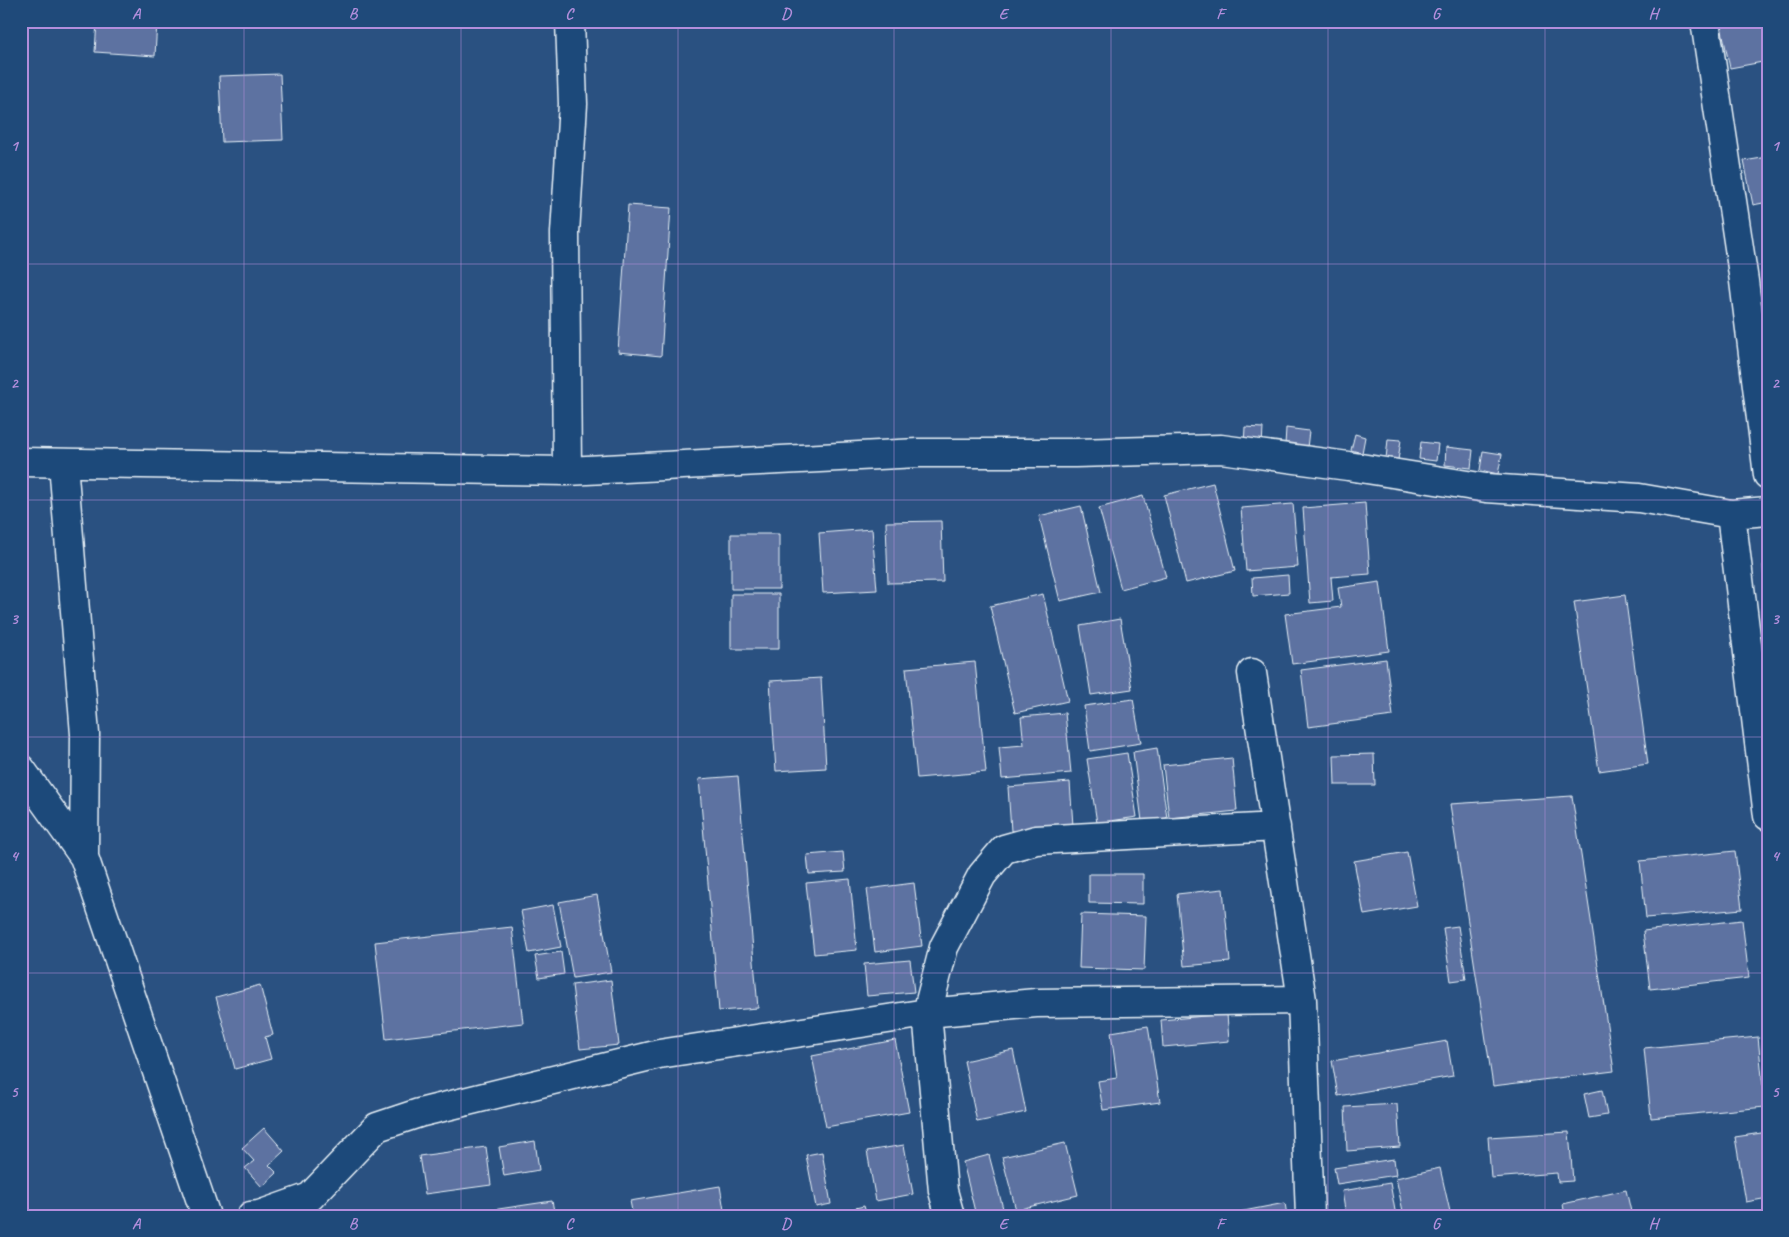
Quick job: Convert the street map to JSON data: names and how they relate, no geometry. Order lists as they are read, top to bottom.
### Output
{
  "grid": {
    "columns": [
      "A",
      "B",
      "C",
      "D",
      "E",
      "F",
      "G",
      "H"
    ],
    "rows": [
      "1",
      "2",
      "3",
      "4",
      "5"
    ]
  }
}
